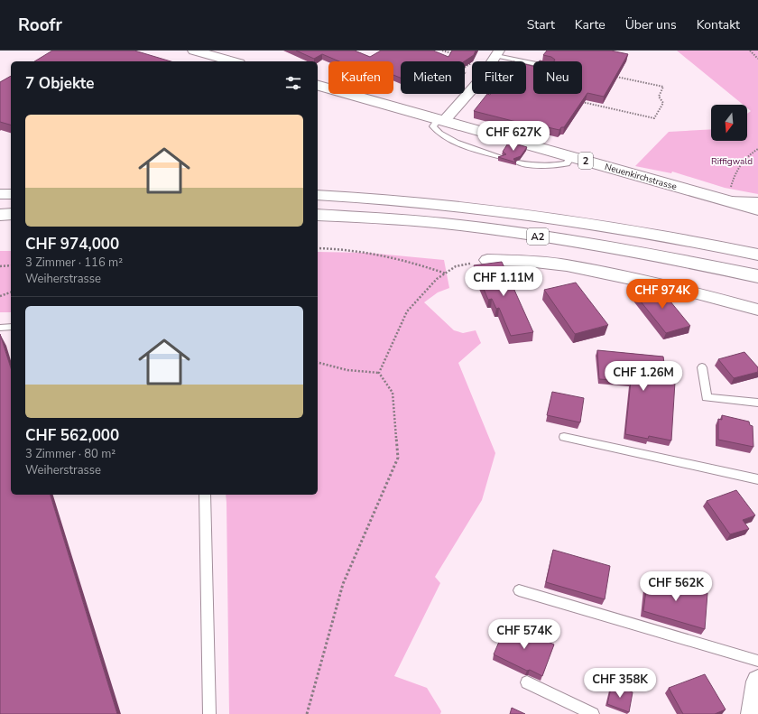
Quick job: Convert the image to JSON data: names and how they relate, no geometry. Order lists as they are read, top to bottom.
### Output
{
  "streets": {
    "main road": ["2", "Neuenkirchstrasse", "A2"]
  },
  "parks": ["Riffigwald"],
  "north": "bottom",
  "page": {
    "header": "Roofr",
    "nav": [
      "Start",
      "Karte",
      "Über uns",
      "Kontakt"
    ],
    "chip": [
      "Kaufen",
      "Mieten",
      "Filter",
      "Neu"
    ],
    "heading": "7 Objekte",
    "list": [
      {
        "name": "CHF 974,000",
        "note": "3 Zimmer · 116 m² · Weiherstrasse"
      },
      {
        "name": "CHF 562,000",
        "note": "3 Zimmer · 80 m² · Weiherstrasse"
      }
    ],
    "price": [
      "CHF 627K",
      "CHF 1.11M",
      "CHF 974K",
      "CHF 1.26M",
      "CHF 562K",
      "CHF 574K",
      "CHF 358K"
    ]
  }
}
